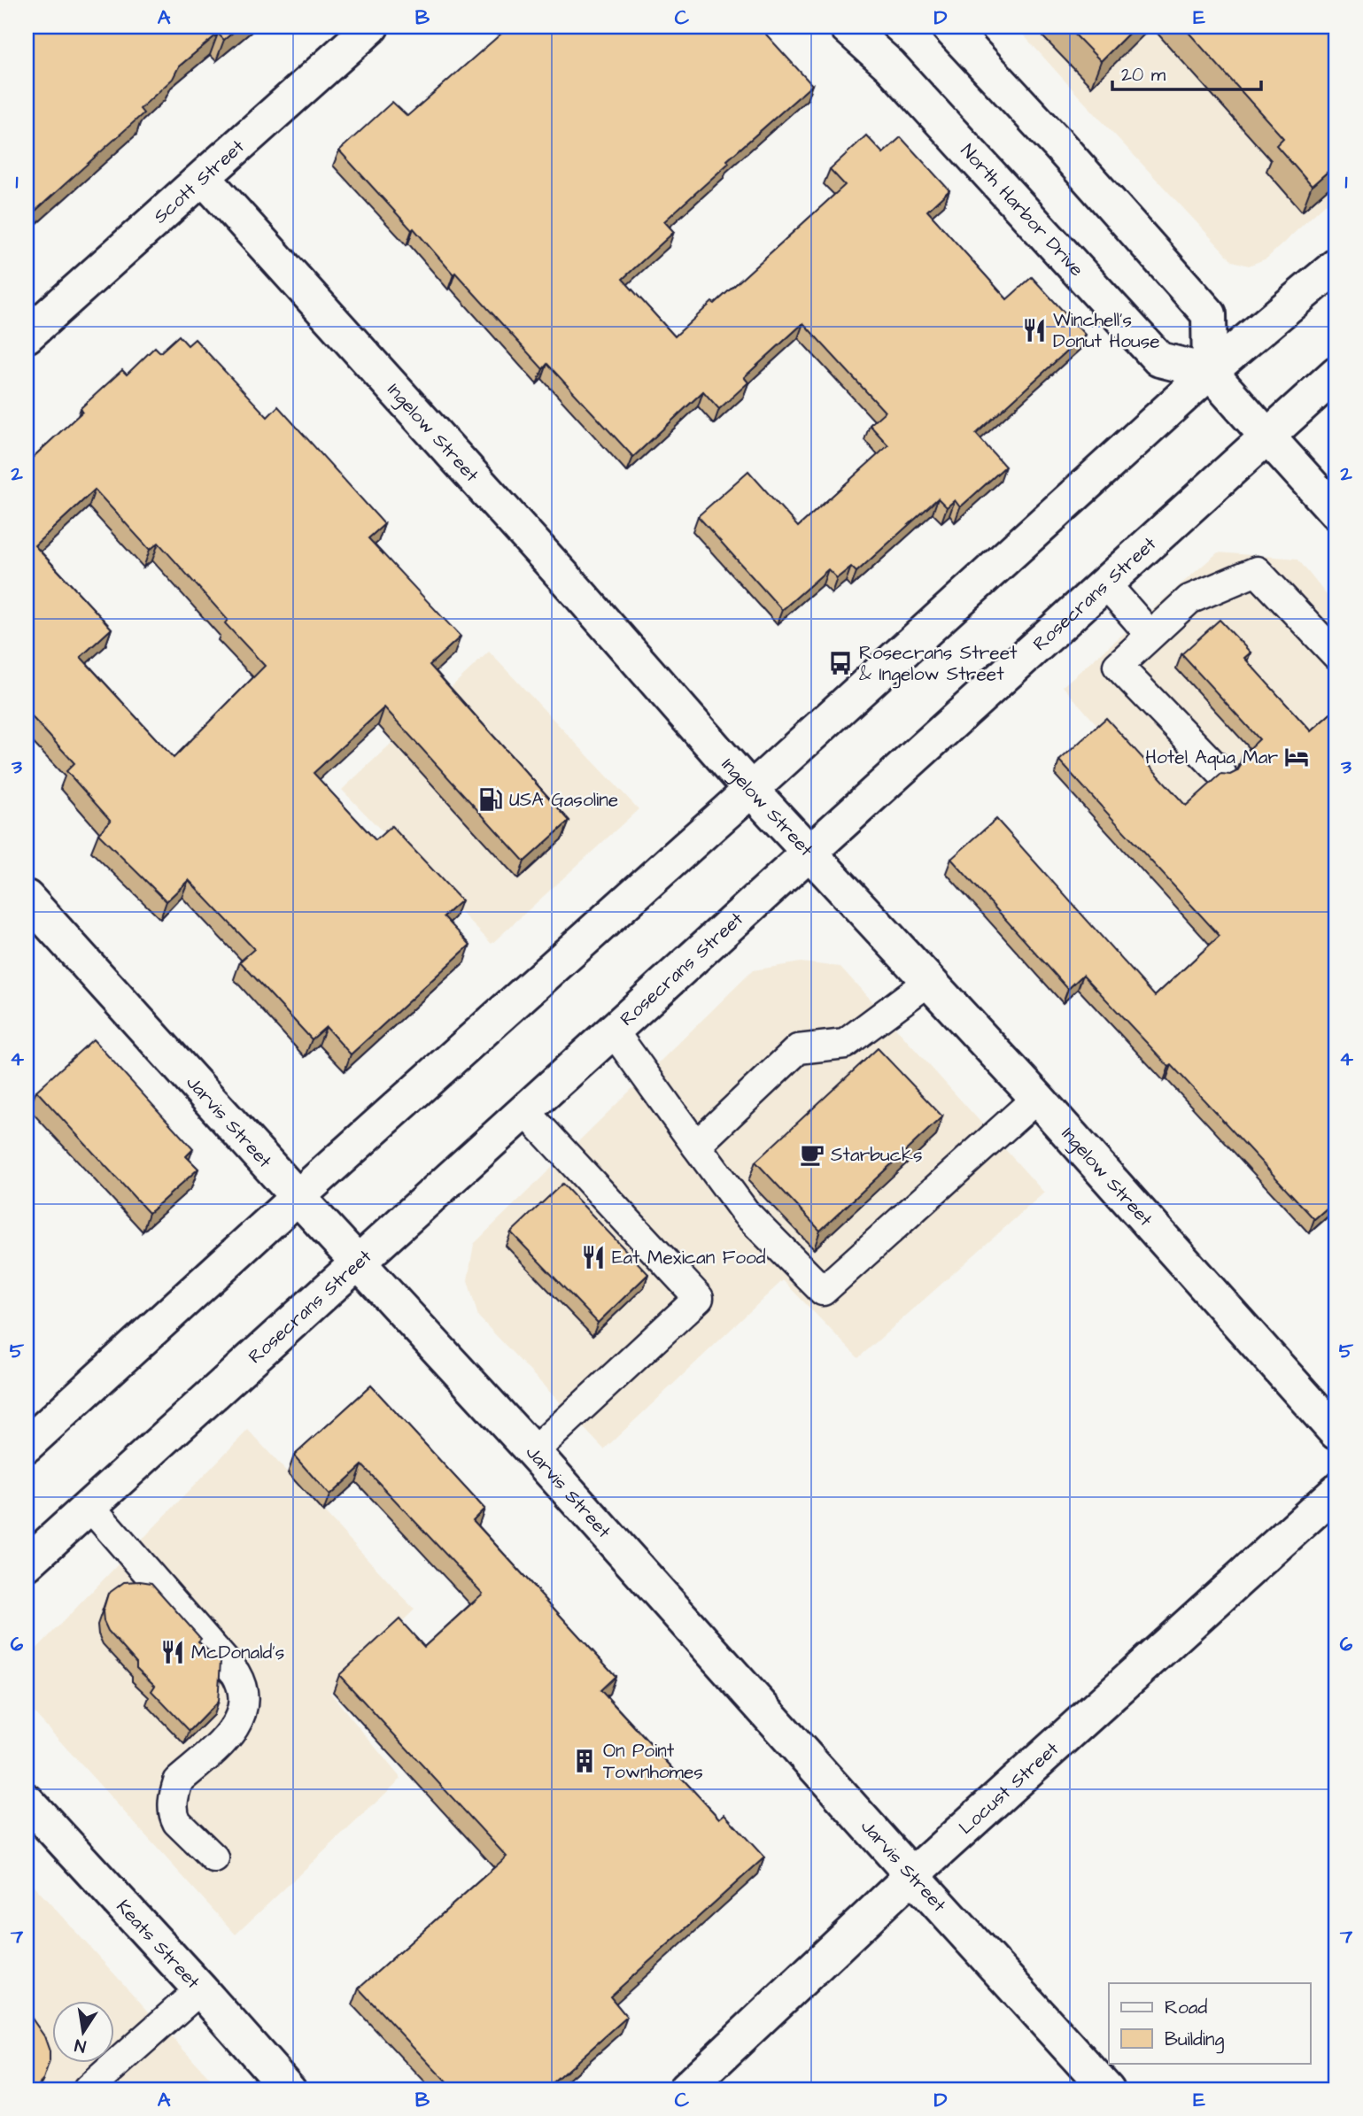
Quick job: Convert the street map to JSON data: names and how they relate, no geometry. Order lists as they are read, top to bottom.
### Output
{
  "streets": {
    "street": [
      "Scott Street",
      "North Harbor Drive",
      "Ingelow Street",
      "Rosecrans Street",
      "Jarvis Street",
      "Locust Street",
      "Keats Street"
    ]
  },
  "crossings": [
    ["Scott Street", "Ingelow Street"],
    ["Ingelow Street", "Rosecrans Street"],
    ["Rosecrans Street", "Jarvis Street"],
    ["Jarvis Street", "Locust Street"]
  ],
  "places": {
    "restaurant": ["Winchell's Donut House", "Eat Mexican Food", "McDonald's"],
    "bus stop": ["Rosecrans Street & Ingelow Street"],
    "hotel": ["Hotel Aqua Mar"],
    "fuel station": ["USA Gasoline"],
    "cafe": ["Starbucks"],
    "building": ["On Point Townhomes"]
  },
  "legend": ["Road", "Building"],
  "scale_bar": "20 m",
  "north": "bottom",
  "grid": {
    "columns": [
      "A",
      "B",
      "C",
      "D",
      "E"
    ],
    "rows": [
      "1",
      "2",
      "3",
      "4",
      "5",
      "6",
      "7"
    ]
  }
}
